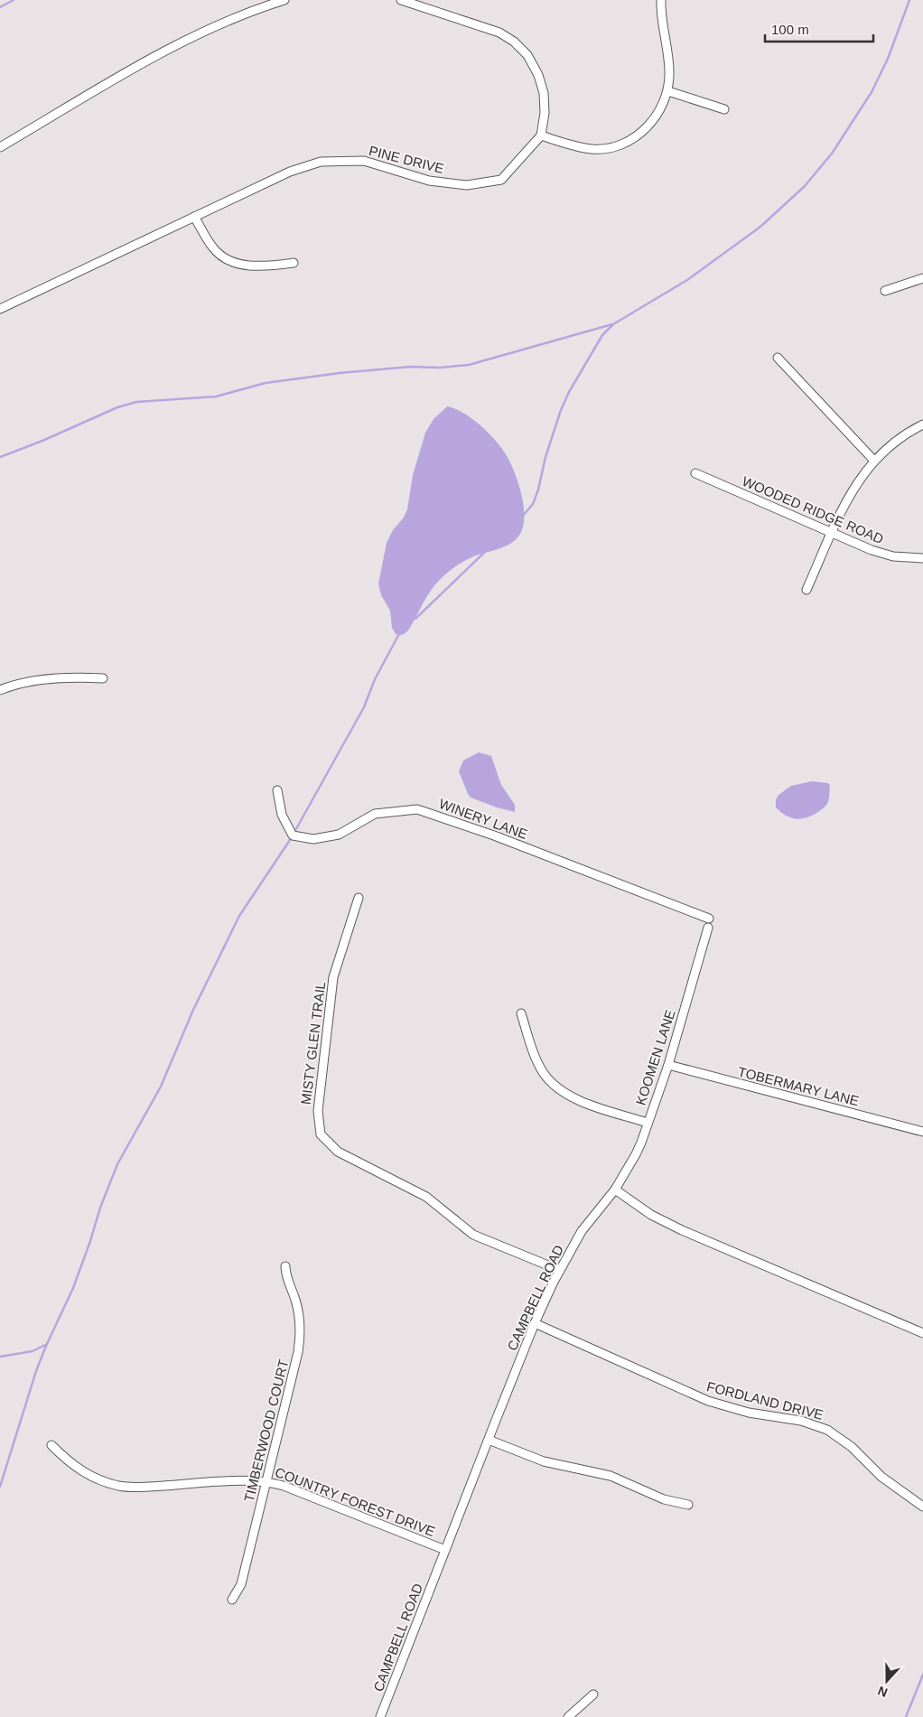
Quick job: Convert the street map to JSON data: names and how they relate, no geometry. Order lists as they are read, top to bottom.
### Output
{
  "streets": {
    "street": [
      "PINE DRIVE",
      "WOODED RIDGE ROAD",
      "WINERY LANE",
      "MISTY GLEN TRAIL",
      "KOOMEN LANE",
      "TOBERMARY LANE",
      "CAMPBELL ROAD",
      "FORDLAND DRIVE",
      "TIMBERWOOD COURT",
      "COUNTRY FOREST DRIVE"
    ]
  },
  "crossings": [
    ["MISTY GLEN TRAIL", "CAMPBELL ROAD"],
    ["KOOMEN LANE", "TOBERMARY LANE"],
    ["KOOMEN LANE", "CAMPBELL ROAD"],
    ["CAMPBELL ROAD", "FORDLAND DRIVE"],
    ["CAMPBELL ROAD", "COUNTRY FOREST DRIVE"],
    ["TIMBERWOOD COURT", "COUNTRY FOREST DRIVE"]
  ],
  "scale_bar": "100 m",
  "north": "bottom"
}
